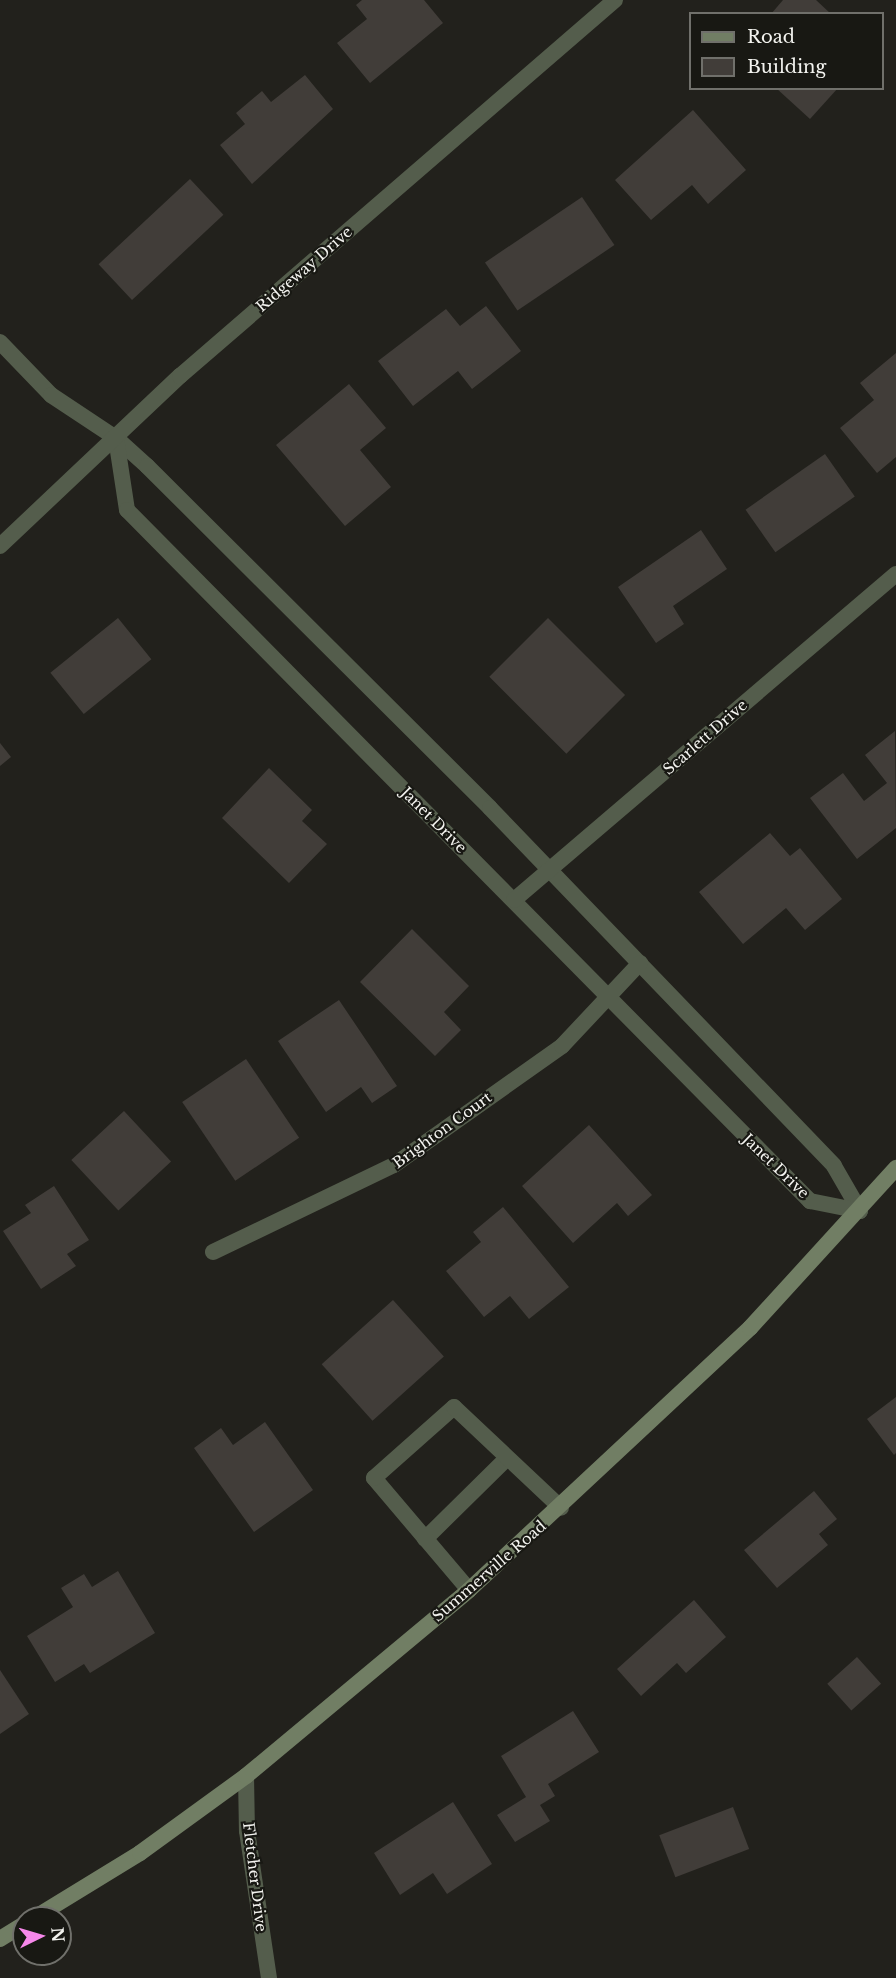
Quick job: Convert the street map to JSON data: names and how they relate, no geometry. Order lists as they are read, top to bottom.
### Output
{
  "streets": {
    "main road": ["Summerville Road"],
    "street": [
      "Ridgeway Drive",
      "Scarlett Drive",
      "Janet Drive",
      "Brighton Court",
      "Fletcher Drive"
    ]
  },
  "crossings": [
    ["Ridgeway Drive", "Janet Drive"],
    ["Scarlett Drive", "Janet Drive"],
    ["Janet Drive", "Brighton Court"],
    ["Janet Drive", "Summerville Road"],
    ["Summerville Road", "Fletcher Drive"]
  ],
  "legend": ["Road", "Building"],
  "north": "right"
}
